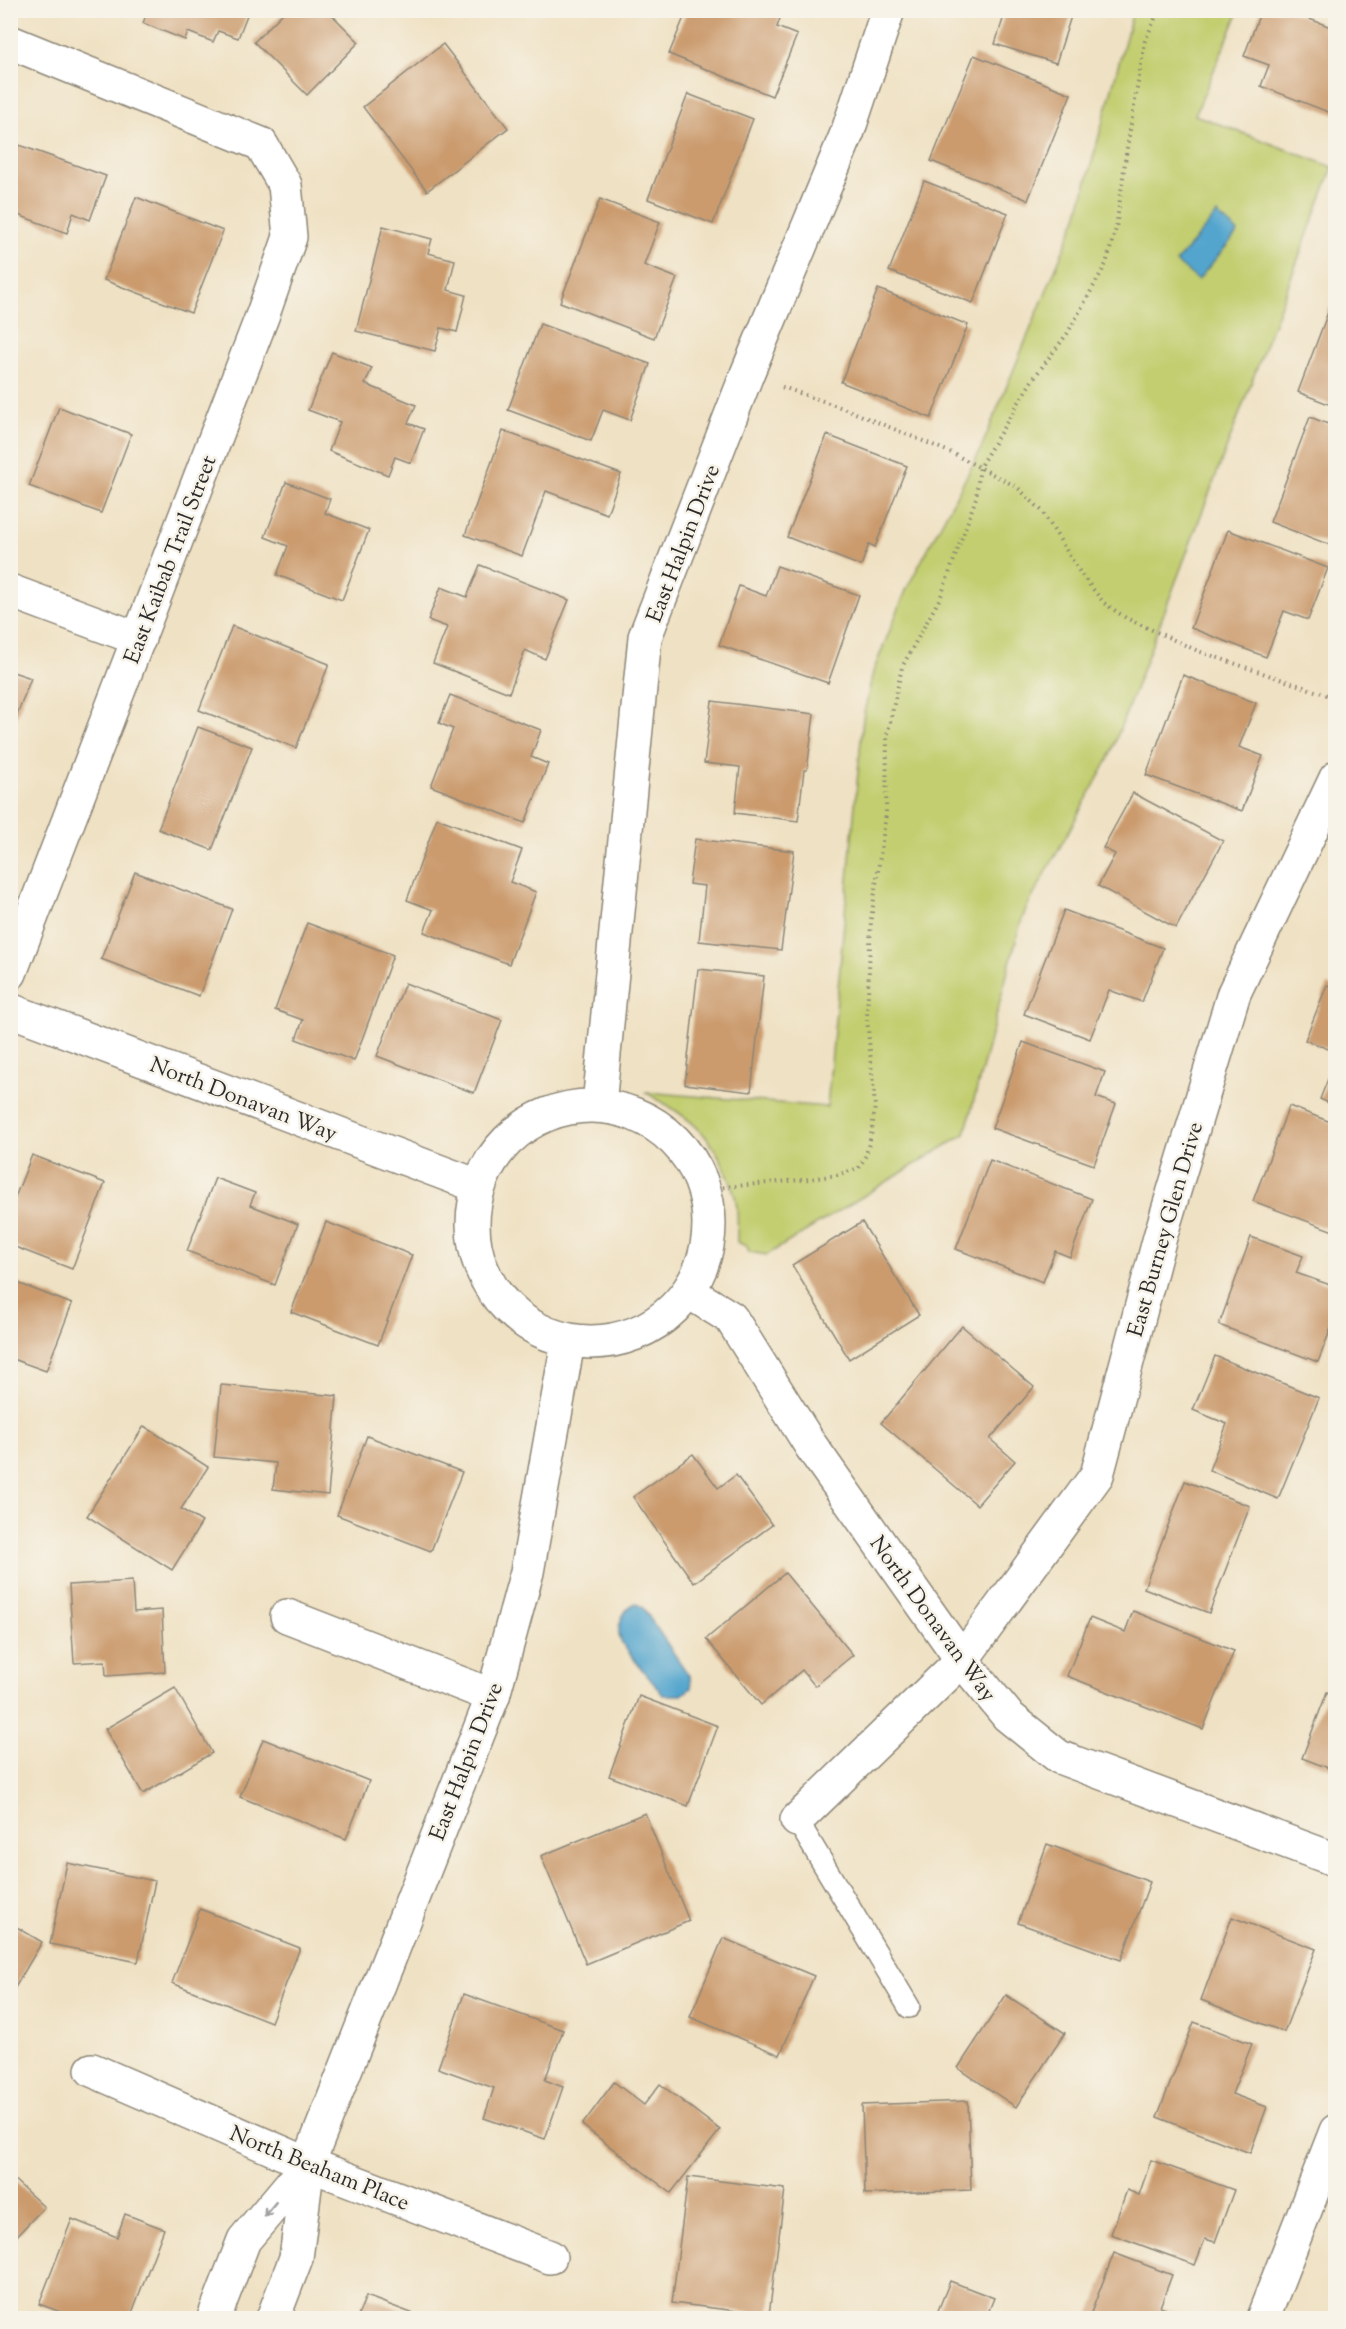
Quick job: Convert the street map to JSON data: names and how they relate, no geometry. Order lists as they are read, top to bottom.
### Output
{
  "streets": {
    "street": [
      "East Halpin Drive",
      "East Kaibab Trail Street",
      "North Donavan Way",
      "East Burney Glen Drive",
      "North Beaham Place"
    ]
  },
  "crossings": [
    ["East Halpin Drive", "North Beaham Place"],
    ["North Donavan Way", "East Burney Glen Drive"]
  ]
}
